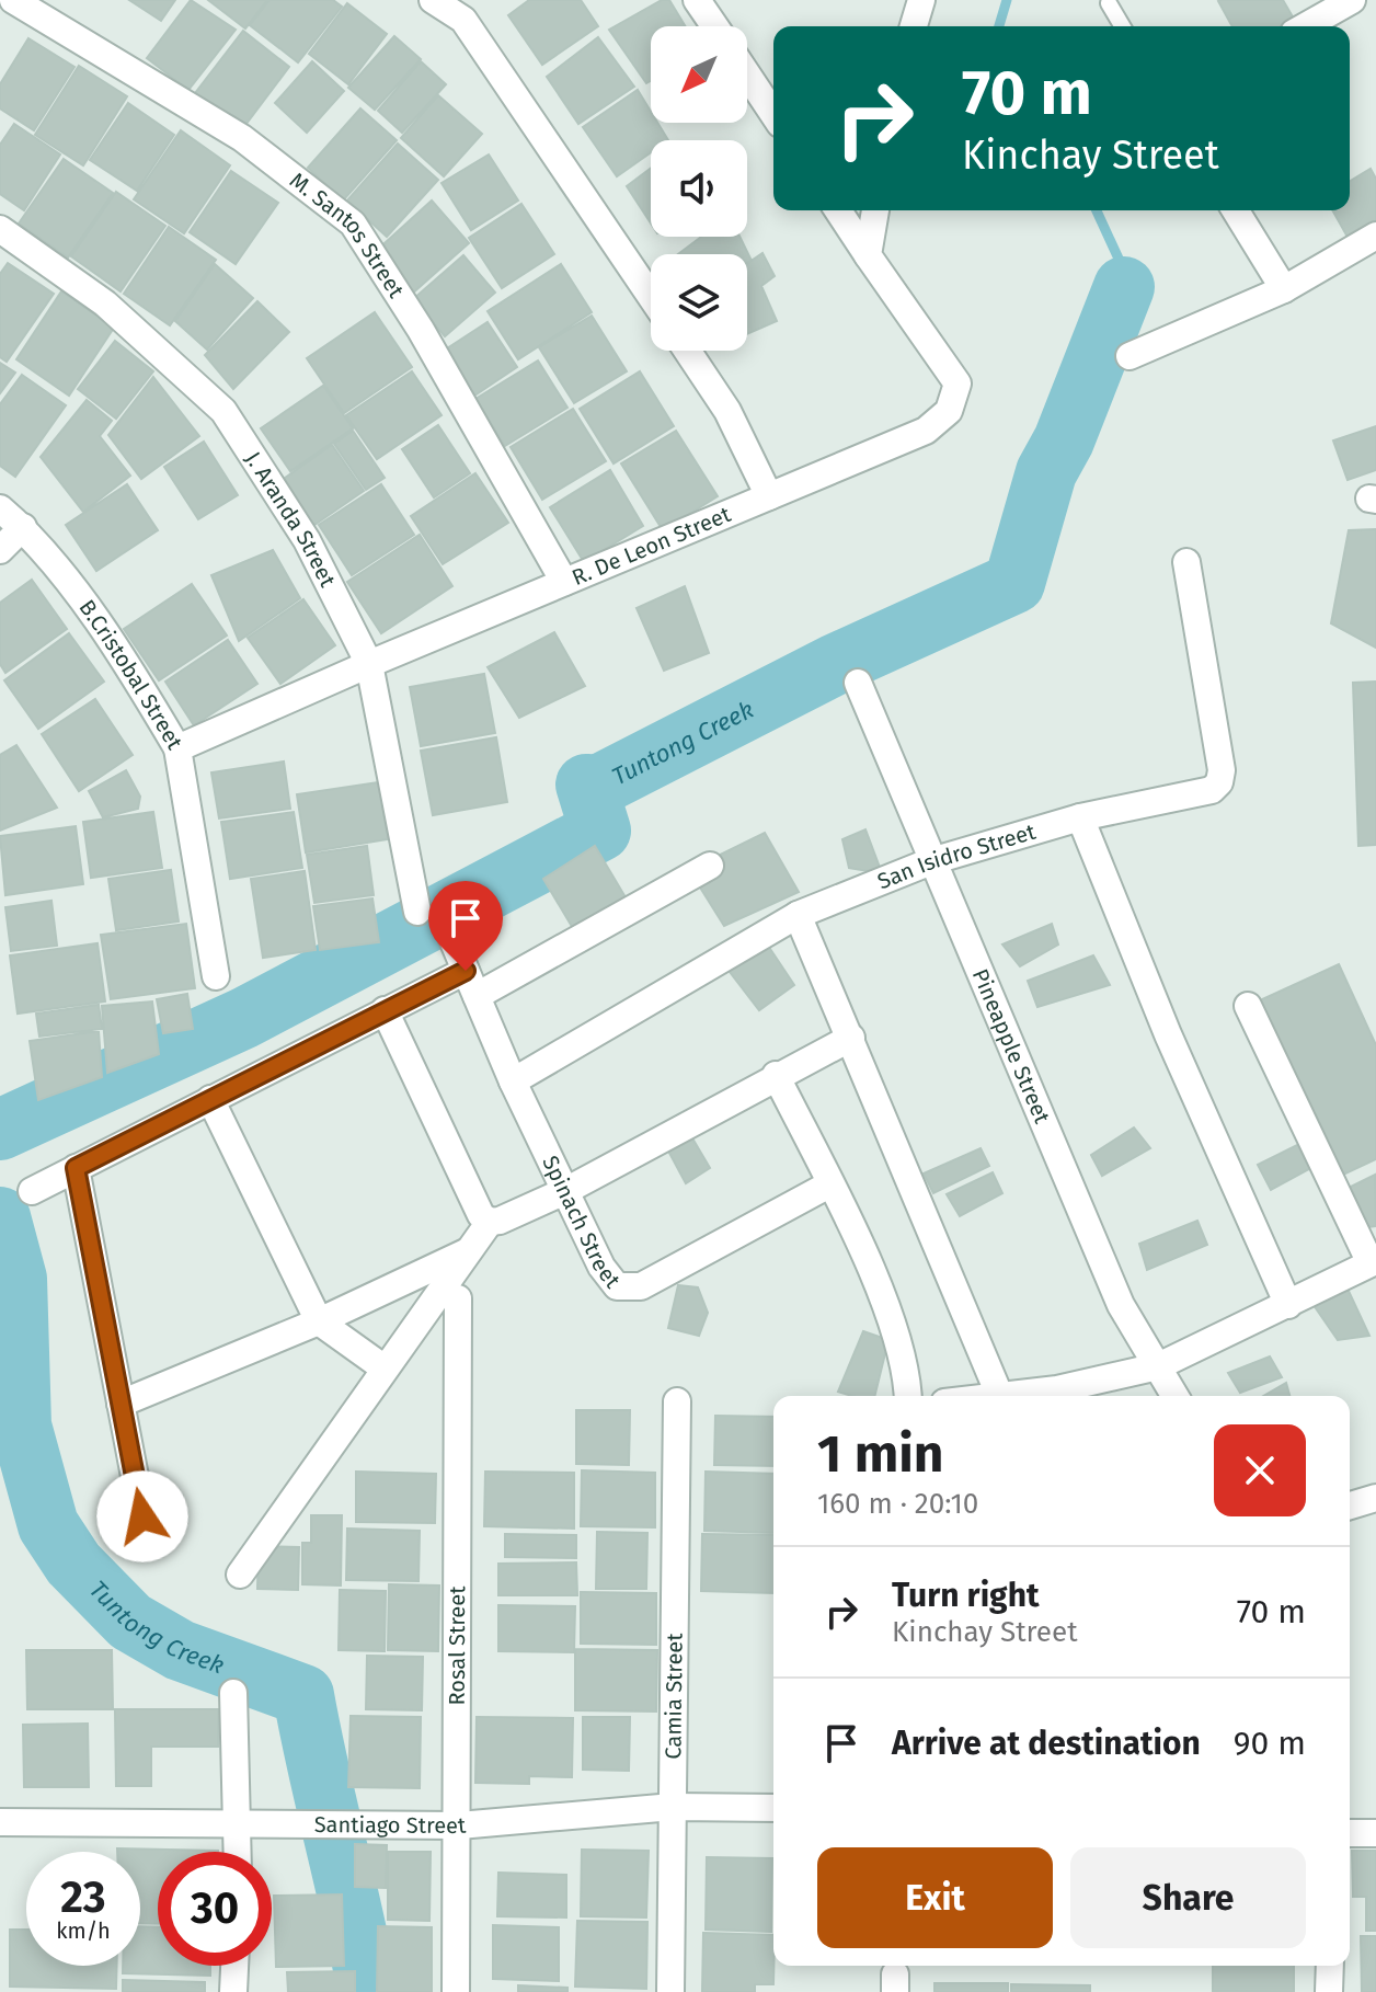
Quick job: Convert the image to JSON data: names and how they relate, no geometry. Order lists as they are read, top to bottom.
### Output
{
  "streets": {
    "street": [
      "M. Santos Street",
      "J. Aranda Street",
      "R. De Leon Street",
      "B.Cristobal Street",
      "San Isidro Street",
      "Pineapple Street",
      "Spinach Street",
      "Rosal Street",
      "Camia Street",
      "Santiago Street"
    ]
  },
  "crossings": [
    ["M. Santos Street", "R. De Leon Street"],
    ["J. Aranda Street", "R. De Leon Street"],
    ["R. De Leon Street", "B.Cristobal Street"],
    ["San Isidro Street", "Pineapple Street"],
    ["San Isidro Street", "Spinach Street"],
    ["Rosal Street", "Santiago Street"],
    ["Camia Street", "Santiago Street"]
  ],
  "water": ["Tuntong Creek"],
  "north": "bottom left",
  "page": {
    "turn": ["70 m", "Kinchay Street"],
    "heading": ["1 min", "160 m · 20:10"],
    "list": [
      {
        "name": "Turn right",
        "note": "Kinchay Street",
        "value": "70 m"
      },
      {
        "name": "Arrive at destination",
        "value": "90 m"
      }
    ],
    "buttons": ["Exit", "Share"],
    "speed": "23 km/h",
    "limit": "30"
  }
}
